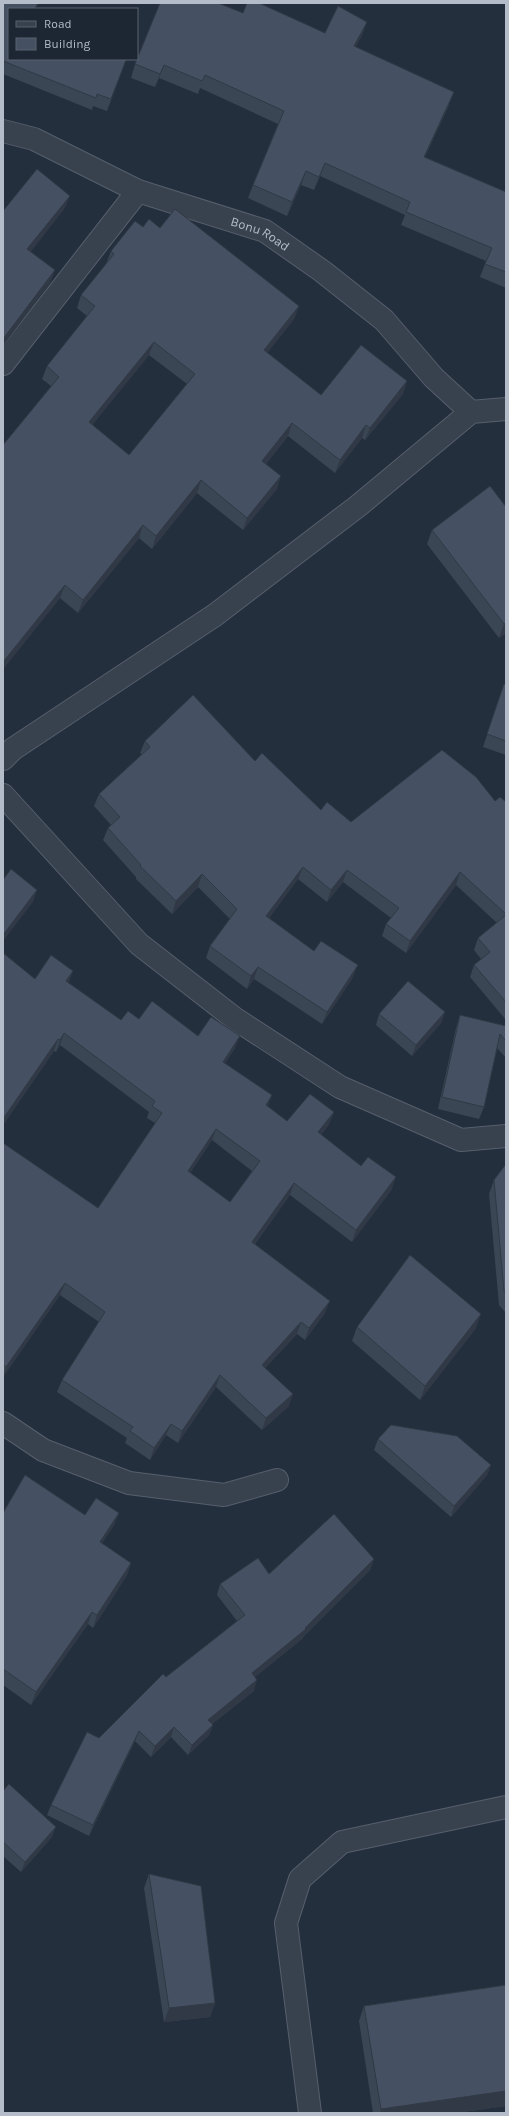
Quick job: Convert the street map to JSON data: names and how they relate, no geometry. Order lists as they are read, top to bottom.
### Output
{
  "streets": {
    "street": ["Bonu Road"]
  },
  "legend": ["Road", "Building"]
}
